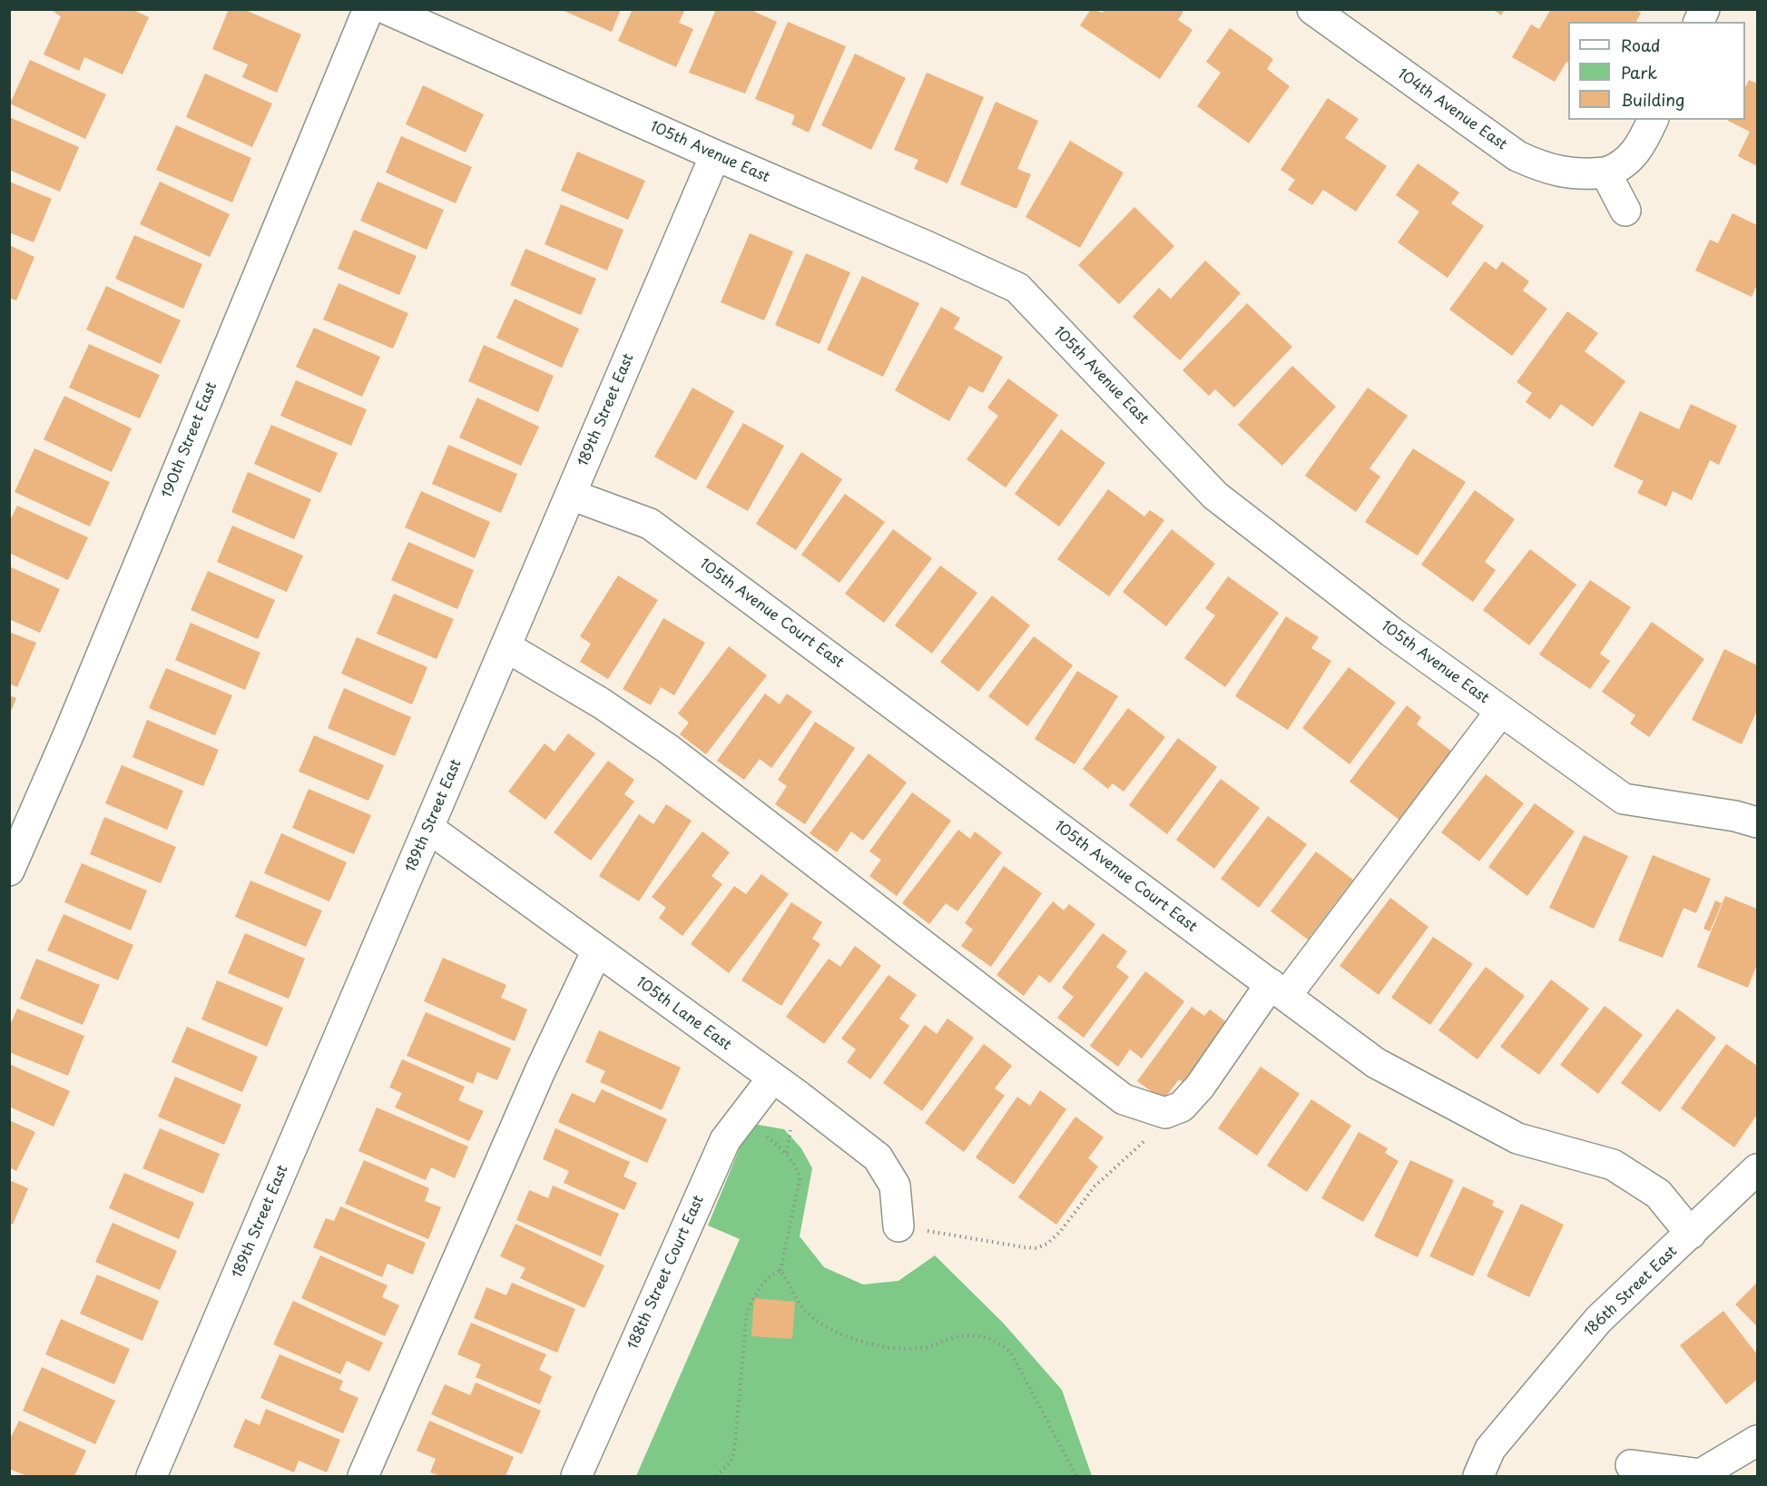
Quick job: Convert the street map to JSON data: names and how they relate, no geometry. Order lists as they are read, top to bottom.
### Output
{
  "streets": {
    "street": [
      "104th Avenue East",
      "105th Avenue East",
      "189th Street East",
      "190th Street East",
      "105th Avenue Court East",
      "105th Lane East",
      "188th Street Court East",
      "186th Street East"
    ]
  },
  "crossings": [
    ["105th Avenue East", "189th Street East"],
    ["189th Street East", "105th Avenue Court East"],
    ["189th Street East", "105th Lane East"],
    ["105th Avenue Court East", "186th Street East"],
    ["105th Lane East", "188th Street Court East"]
  ],
  "legend": ["Road", "Park", "Building"]
}
